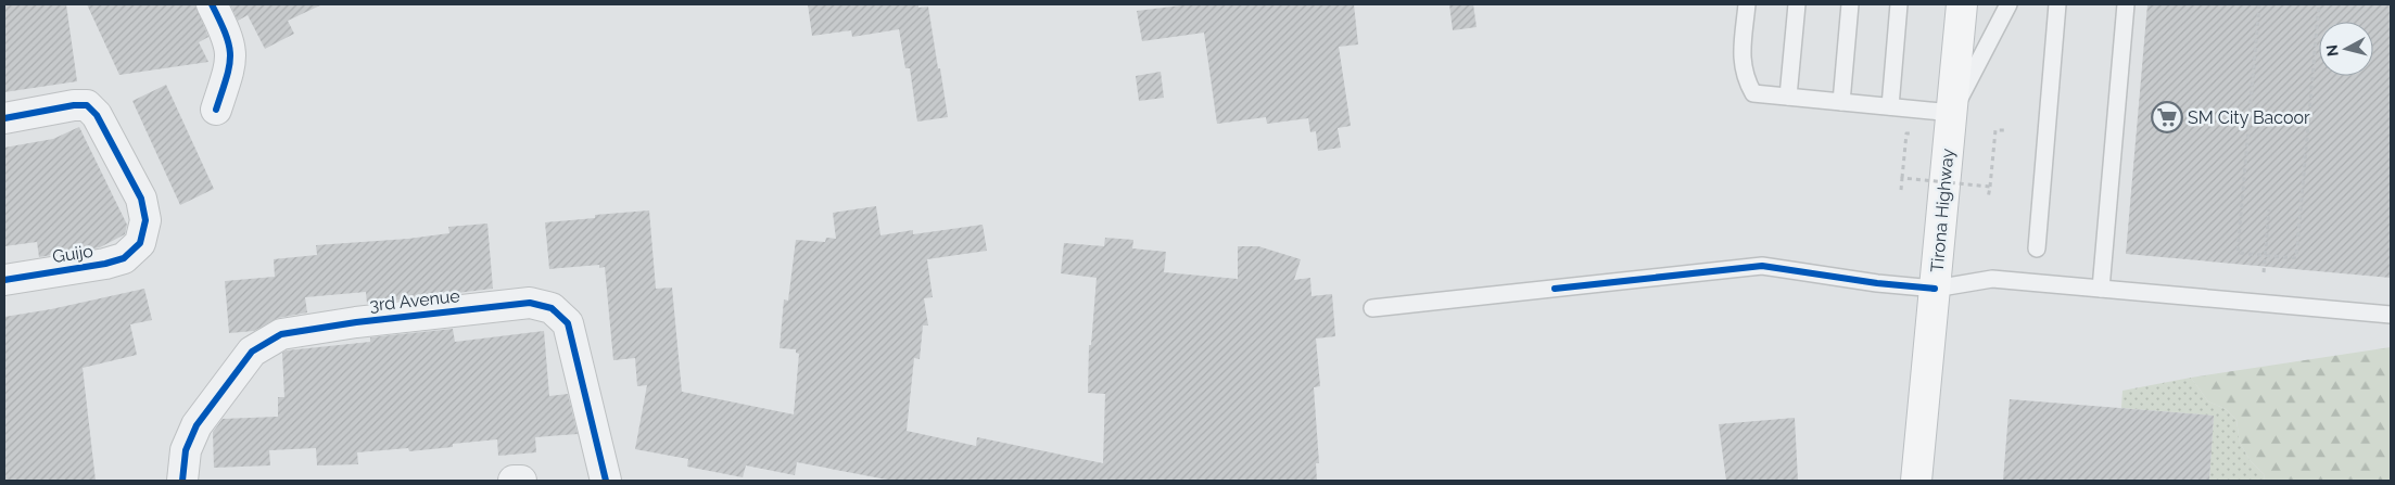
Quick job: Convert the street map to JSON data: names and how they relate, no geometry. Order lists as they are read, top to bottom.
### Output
{
  "streets": {
    "main road": ["Tirona Highway"],
    "street": ["Guijo", "3rd Avenue"]
  },
  "places": {
    "supermarket": ["SM City Bacoor"]
  },
  "north": "left"
}
